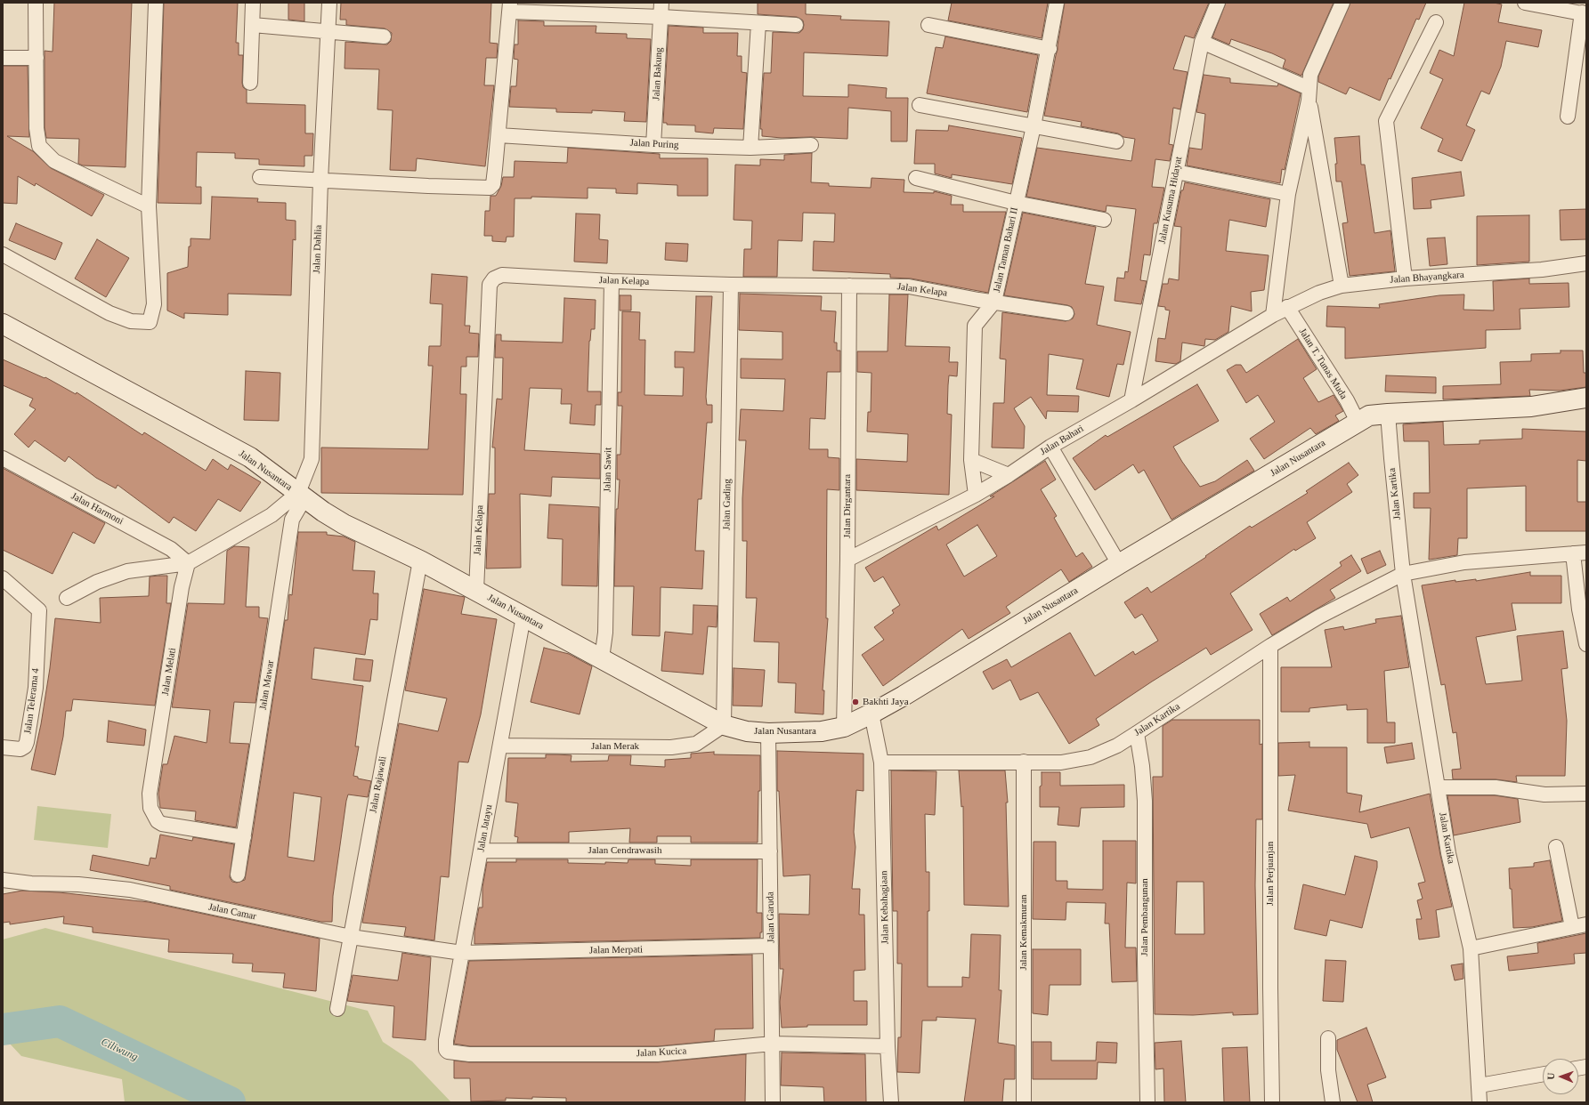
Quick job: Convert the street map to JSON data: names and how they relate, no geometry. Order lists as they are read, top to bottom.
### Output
{
  "streets": {
    "main road": ["Jalan Nusantara"],
    "street": [
      "Jalan Bakung",
      "Jalan Puring",
      "Jalan Kusuma Hidayat",
      "Jalan Dahlia",
      "Jalan Taman Bahari II",
      "Jalan Bhayangkara",
      "Jalan Kelapa",
      "Jalan T. Tunas Muda",
      "Jalan Bahari",
      "Jalan Sawit",
      "Jalan Kartika",
      "Jalan Gading",
      "Jalan Dirgantara",
      "Jalan Harmoni",
      "Jalan Melati",
      "Jalan Mawar",
      "Jalan Telerama 4",
      "Jalan Merak",
      "Jalan Rajawali",
      "Jalan Jatayu",
      "Jalan Cendrawasih",
      "Jalan Perjuanjan",
      "Jalan Kebahagiaan",
      "Jalan Camar",
      "Jalan Garuda",
      "Jalan Pembangunan",
      "Jalan Kemakmuran",
      "Jalan Merpati",
      "Jalan Kucica"
    ]
  },
  "crossings": [
    ["Jalan Bakung", "Jalan Puring"],
    ["Jalan Kusuma Hidayat", "Jalan Bahari"],
    ["Jalan Dahlia", "Jalan Nusantara"],
    ["Jalan Dahlia", "Jalan Mawar"],
    ["Jalan Taman Bahari II", "Jalan Kelapa"],
    ["Jalan Taman Bahari II", "Jalan Bahari"],
    ["Jalan Bhayangkara", "Jalan T. Tunas Muda"],
    ["Jalan Bhayangkara", "Jalan Bahari"],
    ["Jalan Kelapa", "Jalan Nusantara"],
    ["Jalan Kelapa", "Jalan Sawit"],
    ["Jalan Kelapa", "Jalan Gading"],
    ["Jalan Kelapa", "Jalan Dirgantara"],
    ["Jalan T. Tunas Muda", "Jalan Nusantara"],
    ["Jalan Bahari", "Jalan Dirgantara"],
    ["Jalan Nusantara", "Jalan Sawit"],
    ["Jalan Nusantara", "Jalan Kartika"],
    ["Jalan Nusantara", "Jalan Gading"],
    ["Jalan Nusantara", "Jalan Dirgantara"],
    ["Jalan Nusantara", "Jalan Mawar"],
    ["Jalan Nusantara", "Jalan Merak"],
    ["Jalan Nusantara", "Jalan Rajawali"],
    ["Jalan Nusantara", "Jalan Jatayu"],
    ["Jalan Nusantara", "Jalan Kebahagiaan"],
    ["Jalan Nusantara", "Jalan Garuda"],
    ["Jalan Kartika", "Jalan Perjuanjan"],
    ["Jalan Kartika", "Jalan Kebahagiaan"],
    ["Jalan Kartika", "Jalan Pembangunan"],
    ["Jalan Kartika", "Jalan Kemakmuran"],
    ["Jalan Gading", "Jalan Merak"],
    ["Jalan Harmoni", "Jalan Melati"],
    ["Jalan Melati", "Jalan Mawar"],
    ["Jalan Merak", "Jalan Jatayu"],
    ["Jalan Rajawali", "Jalan Camar"],
    ["Jalan Jatayu", "Jalan Cendrawasih"],
    ["Jalan Jatayu", "Jalan Camar"],
    ["Jalan Jatayu", "Jalan Merpati"],
    ["Jalan Jatayu", "Jalan Kucica"],
    ["Jalan Cendrawasih", "Jalan Garuda"],
    ["Jalan Kebahagiaan", "Jalan Kucica"],
    ["Jalan Camar", "Jalan Merpati"],
    ["Jalan Garuda", "Jalan Merpati"],
    ["Jalan Garuda", "Jalan Kucica"]
  ],
  "water": ["Ciliwung"],
  "places": ["Bakhti Jaya"],
  "north": "left"
}
